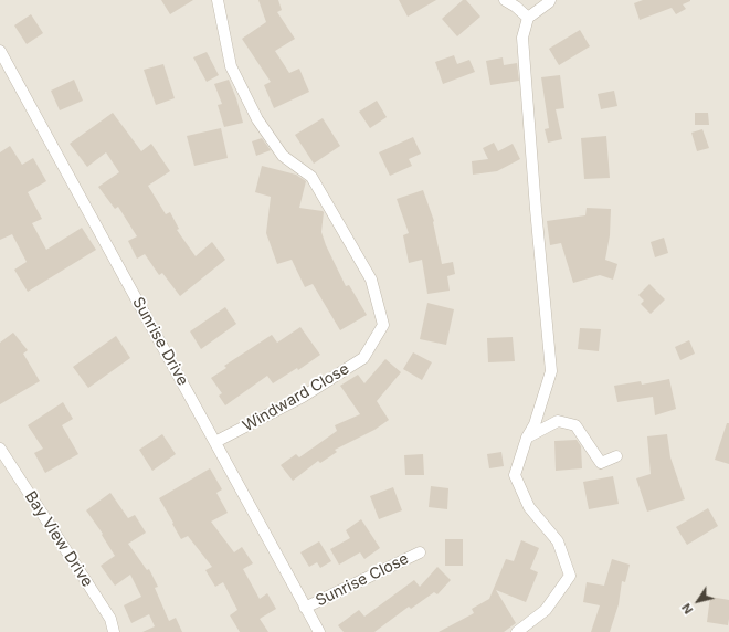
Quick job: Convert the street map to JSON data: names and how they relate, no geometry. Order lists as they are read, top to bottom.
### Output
{
  "streets": {
    "street": [
      "Sunrise Drive",
      "Windward Close",
      "Bay View Drive",
      "Sunrise Close"
    ]
  },
  "crossings": [
    ["Sunrise Drive", "Windward Close"],
    ["Sunrise Drive", "Sunrise Close"]
  ],
  "north": "bottom left"
}
